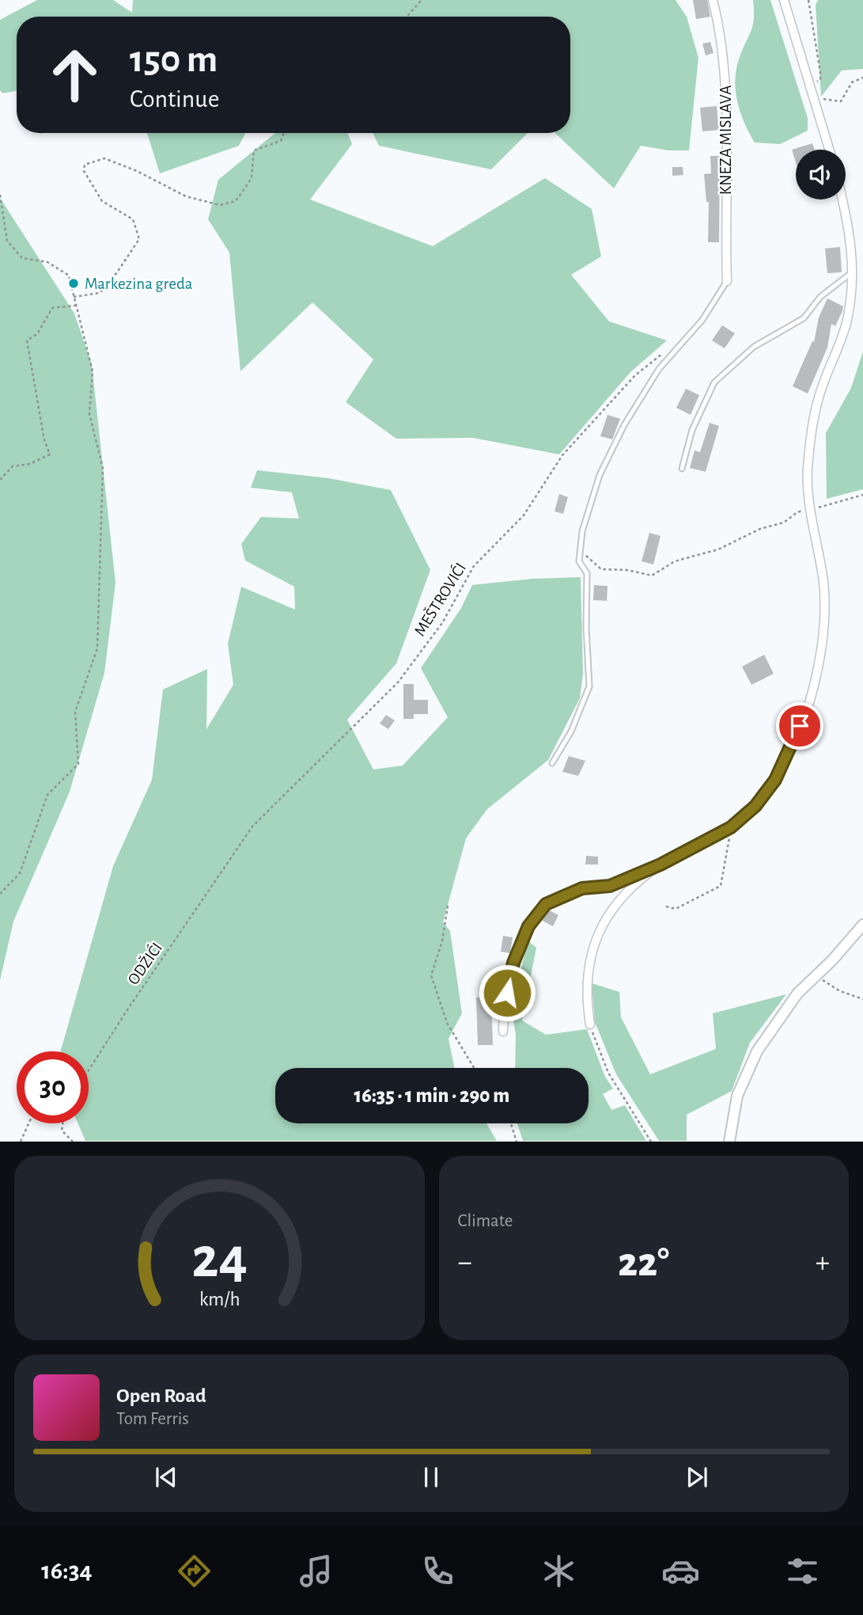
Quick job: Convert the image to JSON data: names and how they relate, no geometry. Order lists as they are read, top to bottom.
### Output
{
  "streets": {
    "street": ["KNEZA MISLAVA"],
    "path": ["MEŠTROVIĆI", "ODŽIĆI"]
  },
  "crossings": [
    ["MEŠTROVIĆI", "ODŽIĆI"]
  ],
  "places": ["Markezina greda"],
  "page": {
    "turn": ["150 m", "Continue"],
    "limit": "30",
    "trip": "16:35 · 1 min · 290 m",
    "tile": "Climate",
    "heat": ["−", "22°", "+"],
    "song": ["Open Road", "Tom Ferris"],
    "tabs": "16:34",
    "gauge": ["24", "km/h"]
  }
}
